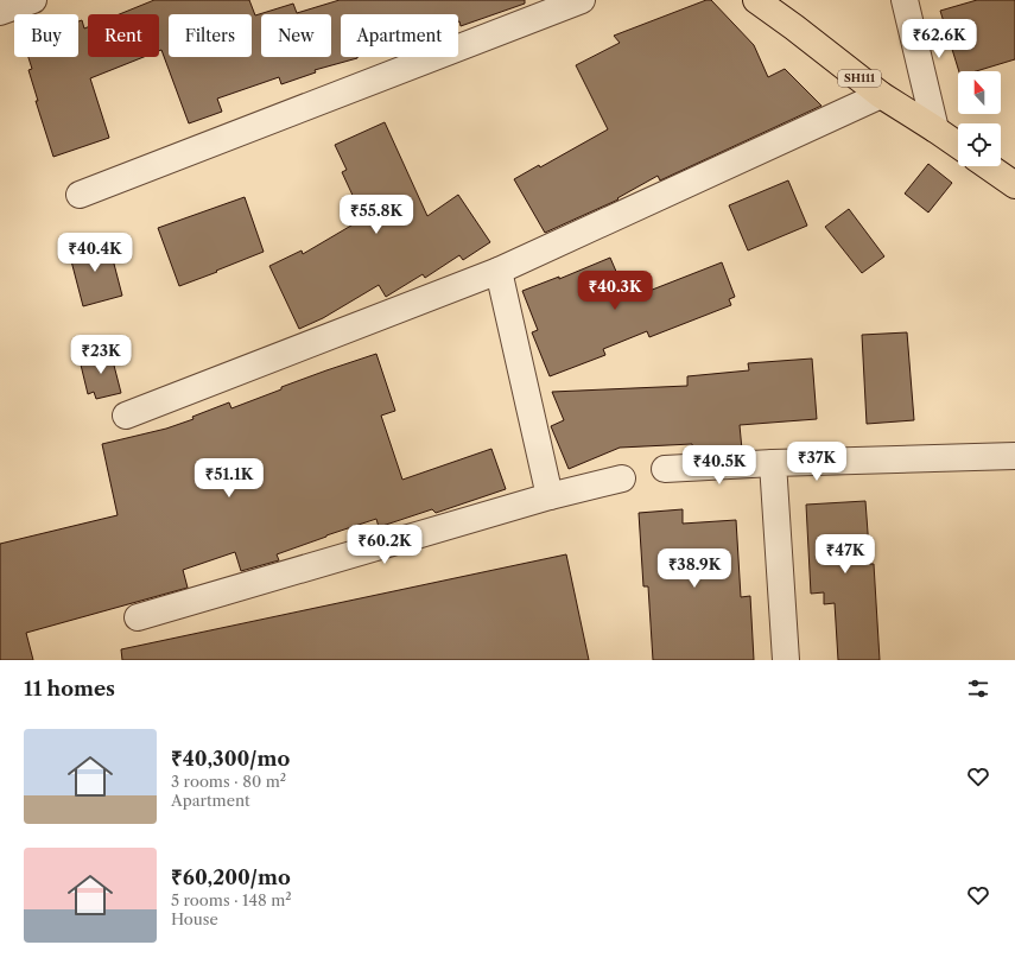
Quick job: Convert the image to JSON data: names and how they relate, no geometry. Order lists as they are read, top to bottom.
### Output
{
  "streets": {
    "main road": ["SH111"]
  },
  "north": "top",
  "page": {
    "chip": [
      "Buy",
      "Rent",
      "Filters",
      "New",
      "Apartment"
    ],
    "price": [
      "₹62.6K",
      "₹55.8K",
      "₹40.4K",
      "₹40.3K",
      "₹23K",
      "₹37K",
      "₹40.5K",
      "₹51.1K",
      "₹60.2K",
      "₹47K",
      "₹38.9K"
    ],
    "heading": "11 homes",
    "list": [
      {
        "name": "₹40,300/mo",
        "note": "3 rooms · 80 m² · Apartment"
      },
      {
        "name": "₹60,200/mo",
        "note": "5 rooms · 148 m² · House"
      }
    ]
  }
}
